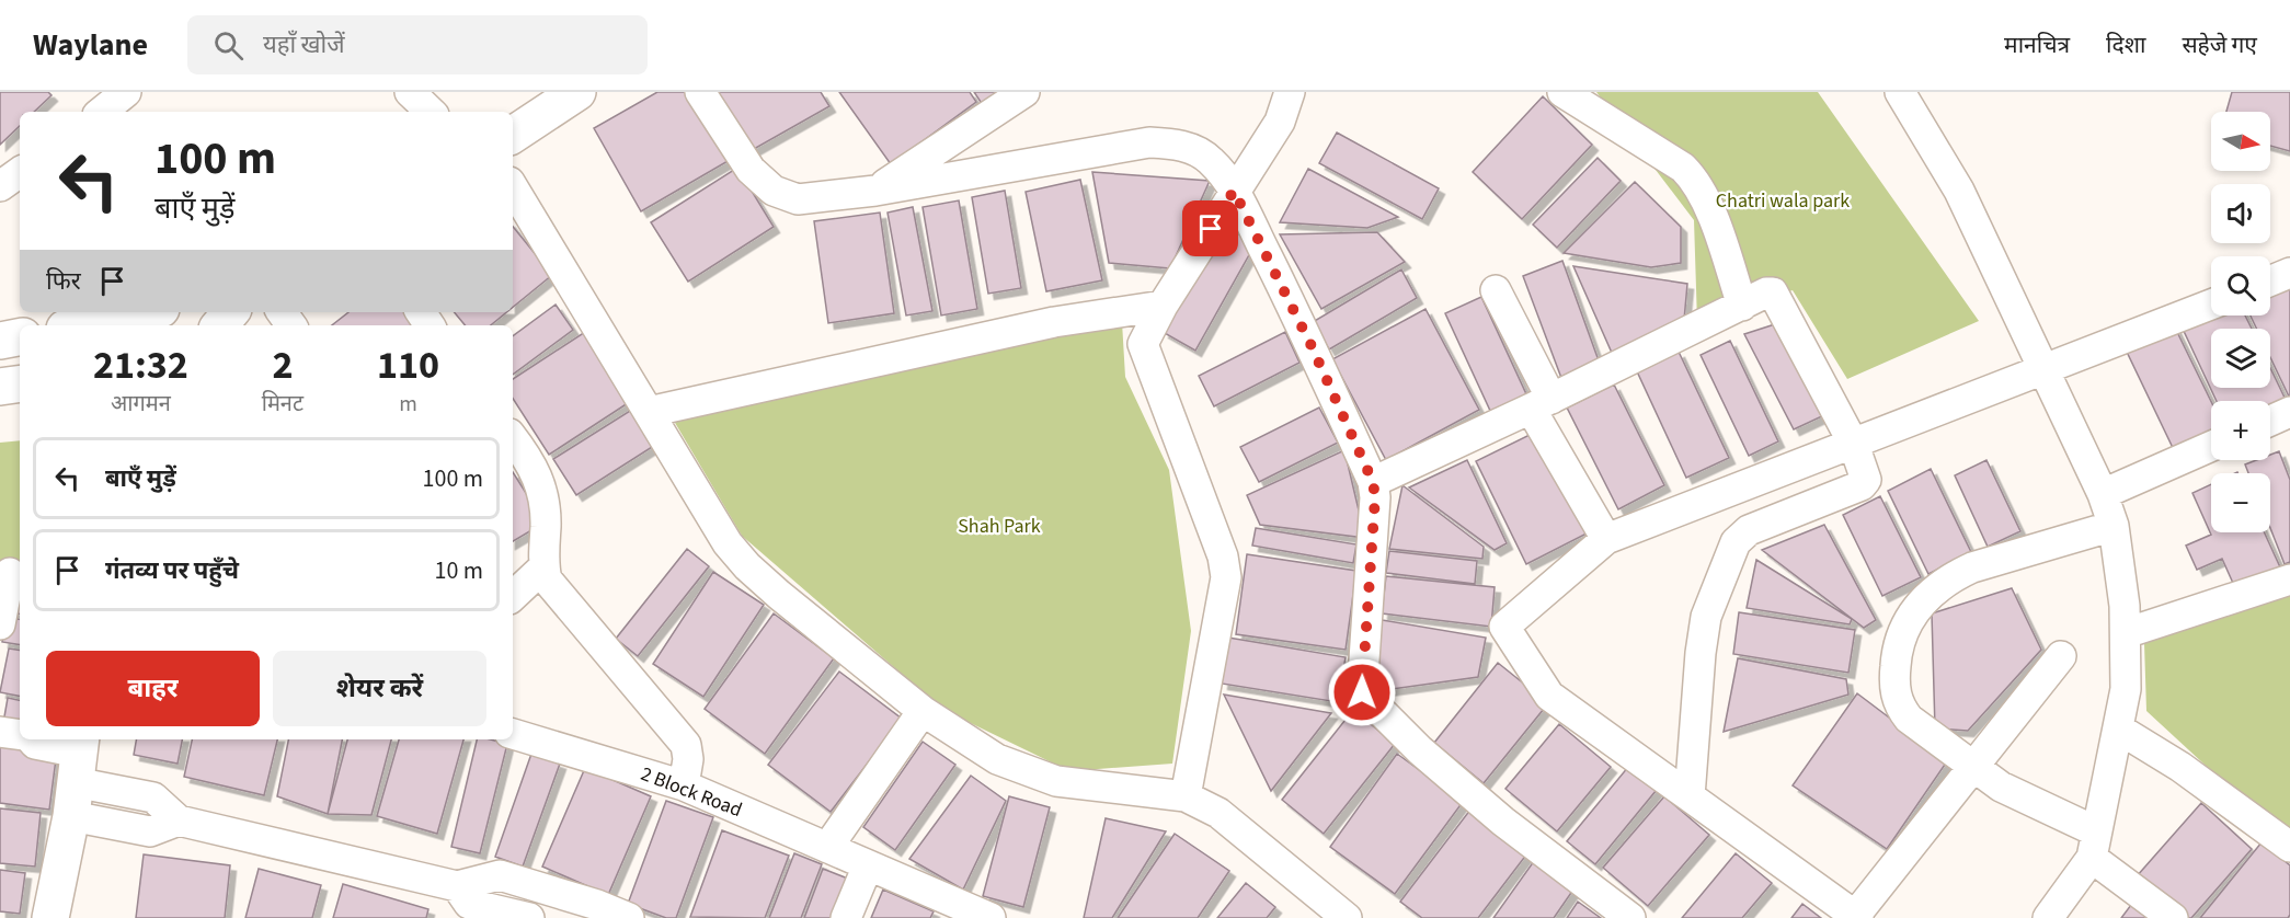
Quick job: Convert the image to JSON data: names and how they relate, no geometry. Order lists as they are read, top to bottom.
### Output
{
  "streets": {
    "street": ["2 Block Road"]
  },
  "parks": ["Chatri wala park", "Shah Park"],
  "north": "right",
  "page": {
    "header": "Waylane",
    "search": "यहाँ खोजें",
    "nav": ["मानचित्र", "दिशा", "सहेजे गए"],
    "map_buttons": ["+", "−"],
    "turn": ["100 m", "बाएँ मुड़ें"],
    "then": "फिर",
    "eta": [
      "21:32",
      "आगमन",
      "2",
      "मिनट",
      "110",
      "m"
    ],
    "list": [
      {
        "name": "बाएँ मुड़ें",
        "value": "100 m"
      },
      {
        "name": "गंतव्य पर पहुँचे",
        "value": "10 m"
      }
    ],
    "buttons": ["बाहर", "शेयर करें"]
  }
}
